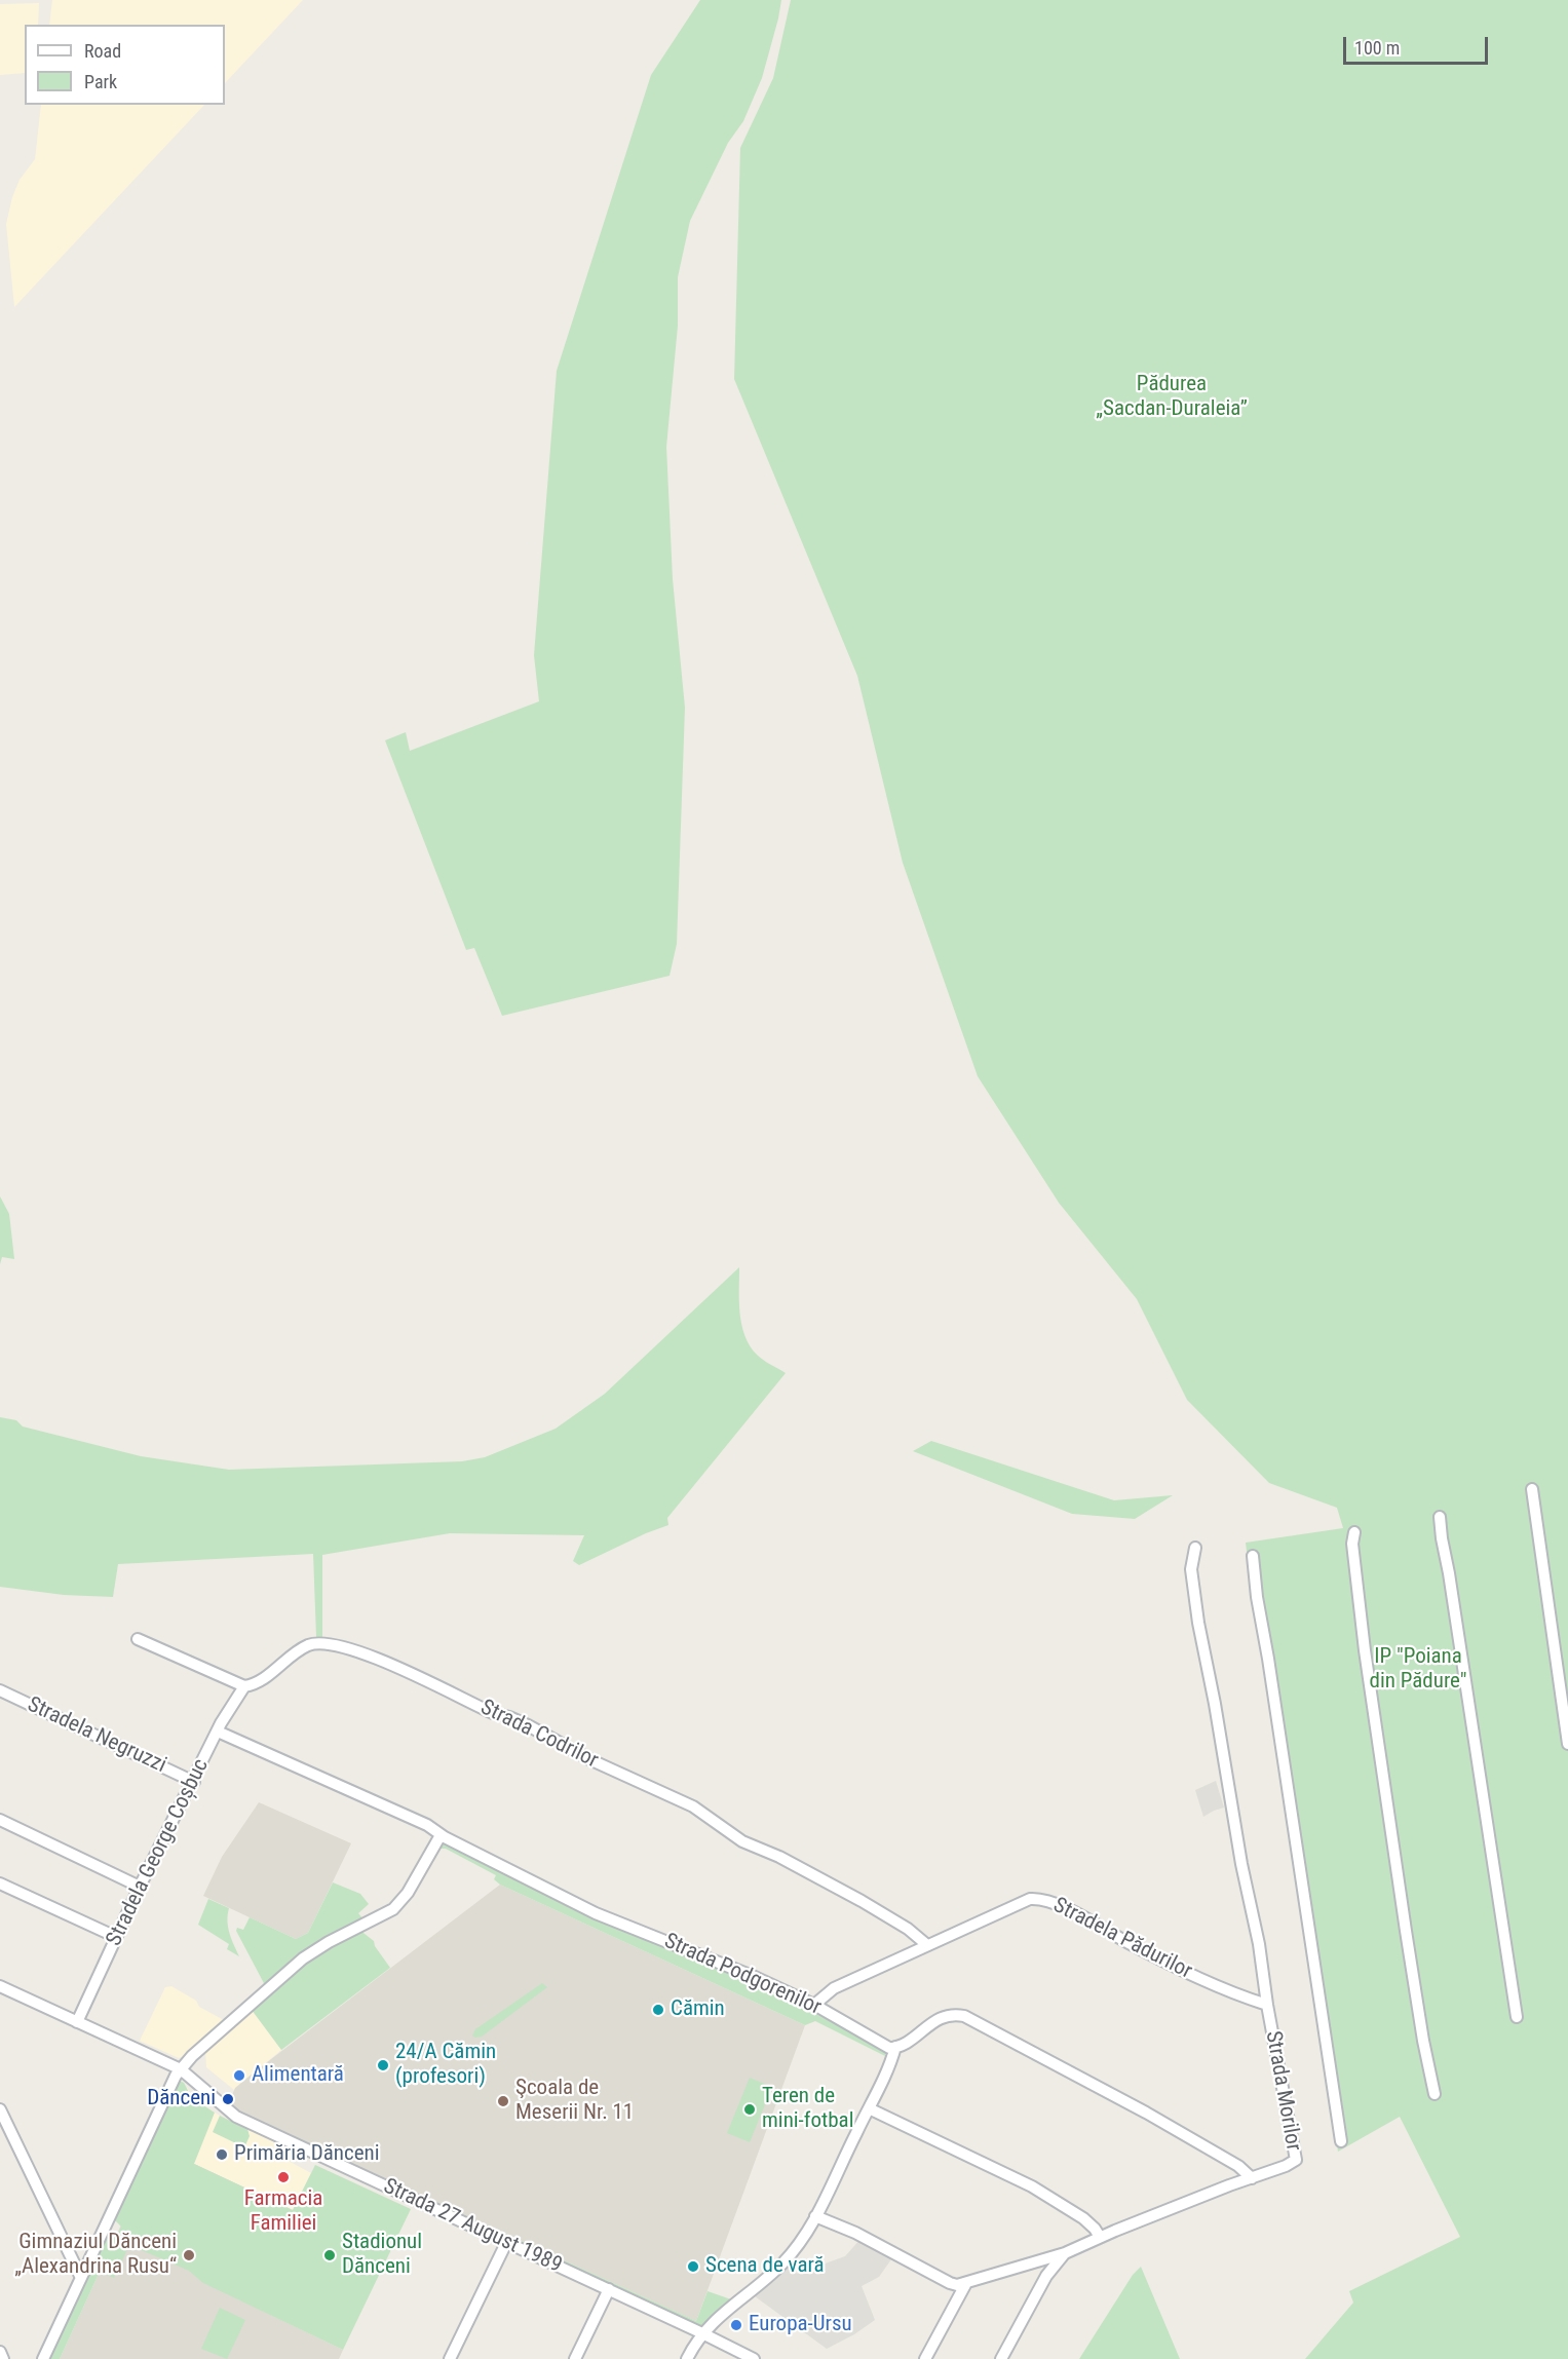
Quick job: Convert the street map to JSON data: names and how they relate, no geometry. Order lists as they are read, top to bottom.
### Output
{
  "streets": {
    "street": [
      "Strada Codrilor",
      "Stradela Negruzzi",
      "Stradela George Coșbuc",
      "Stradela Pădurilor",
      "Strada Podgorenilor",
      "Strada Morilor",
      "Strada 27 August 1989"
    ]
  },
  "crossings": [
    ["Strada Codrilor", "Stradela George Coșbuc"],
    ["Strada Codrilor", "Stradela Pădurilor"],
    ["Stradela Negruzzi", "Stradela George Coșbuc"],
    ["Stradela George Coșbuc", "Strada Podgorenilor"],
    ["Stradela George Coșbuc", "Strada 27 August 1989"],
    ["Stradela Pădurilor", "Strada Podgorenilor"],
    ["Stradela Pădurilor", "Strada Morilor"]
  ],
  "parks": ["Pădurea „Sacdan-Duraleia”", "IP \"Poiana din Pădure\""],
  "places": [
    "Cămin",
    "24/A Cămin (profesori)",
    "Alimentară",
    "Dănceni",
    "Şcoala de Meserii Nr. 11",
    "Teren de mini-fotbal",
    "Primăria Dănceni",
    "Farmacia Familiei",
    "Gimnaziul Dănceni „Alexandrina Rusu“",
    "Stadionul Dănceni",
    "Scena de vară",
    "Europa-Ursu"
  ],
  "legend": ["Road", "Park"],
  "scale_bar": "100 m"
}
